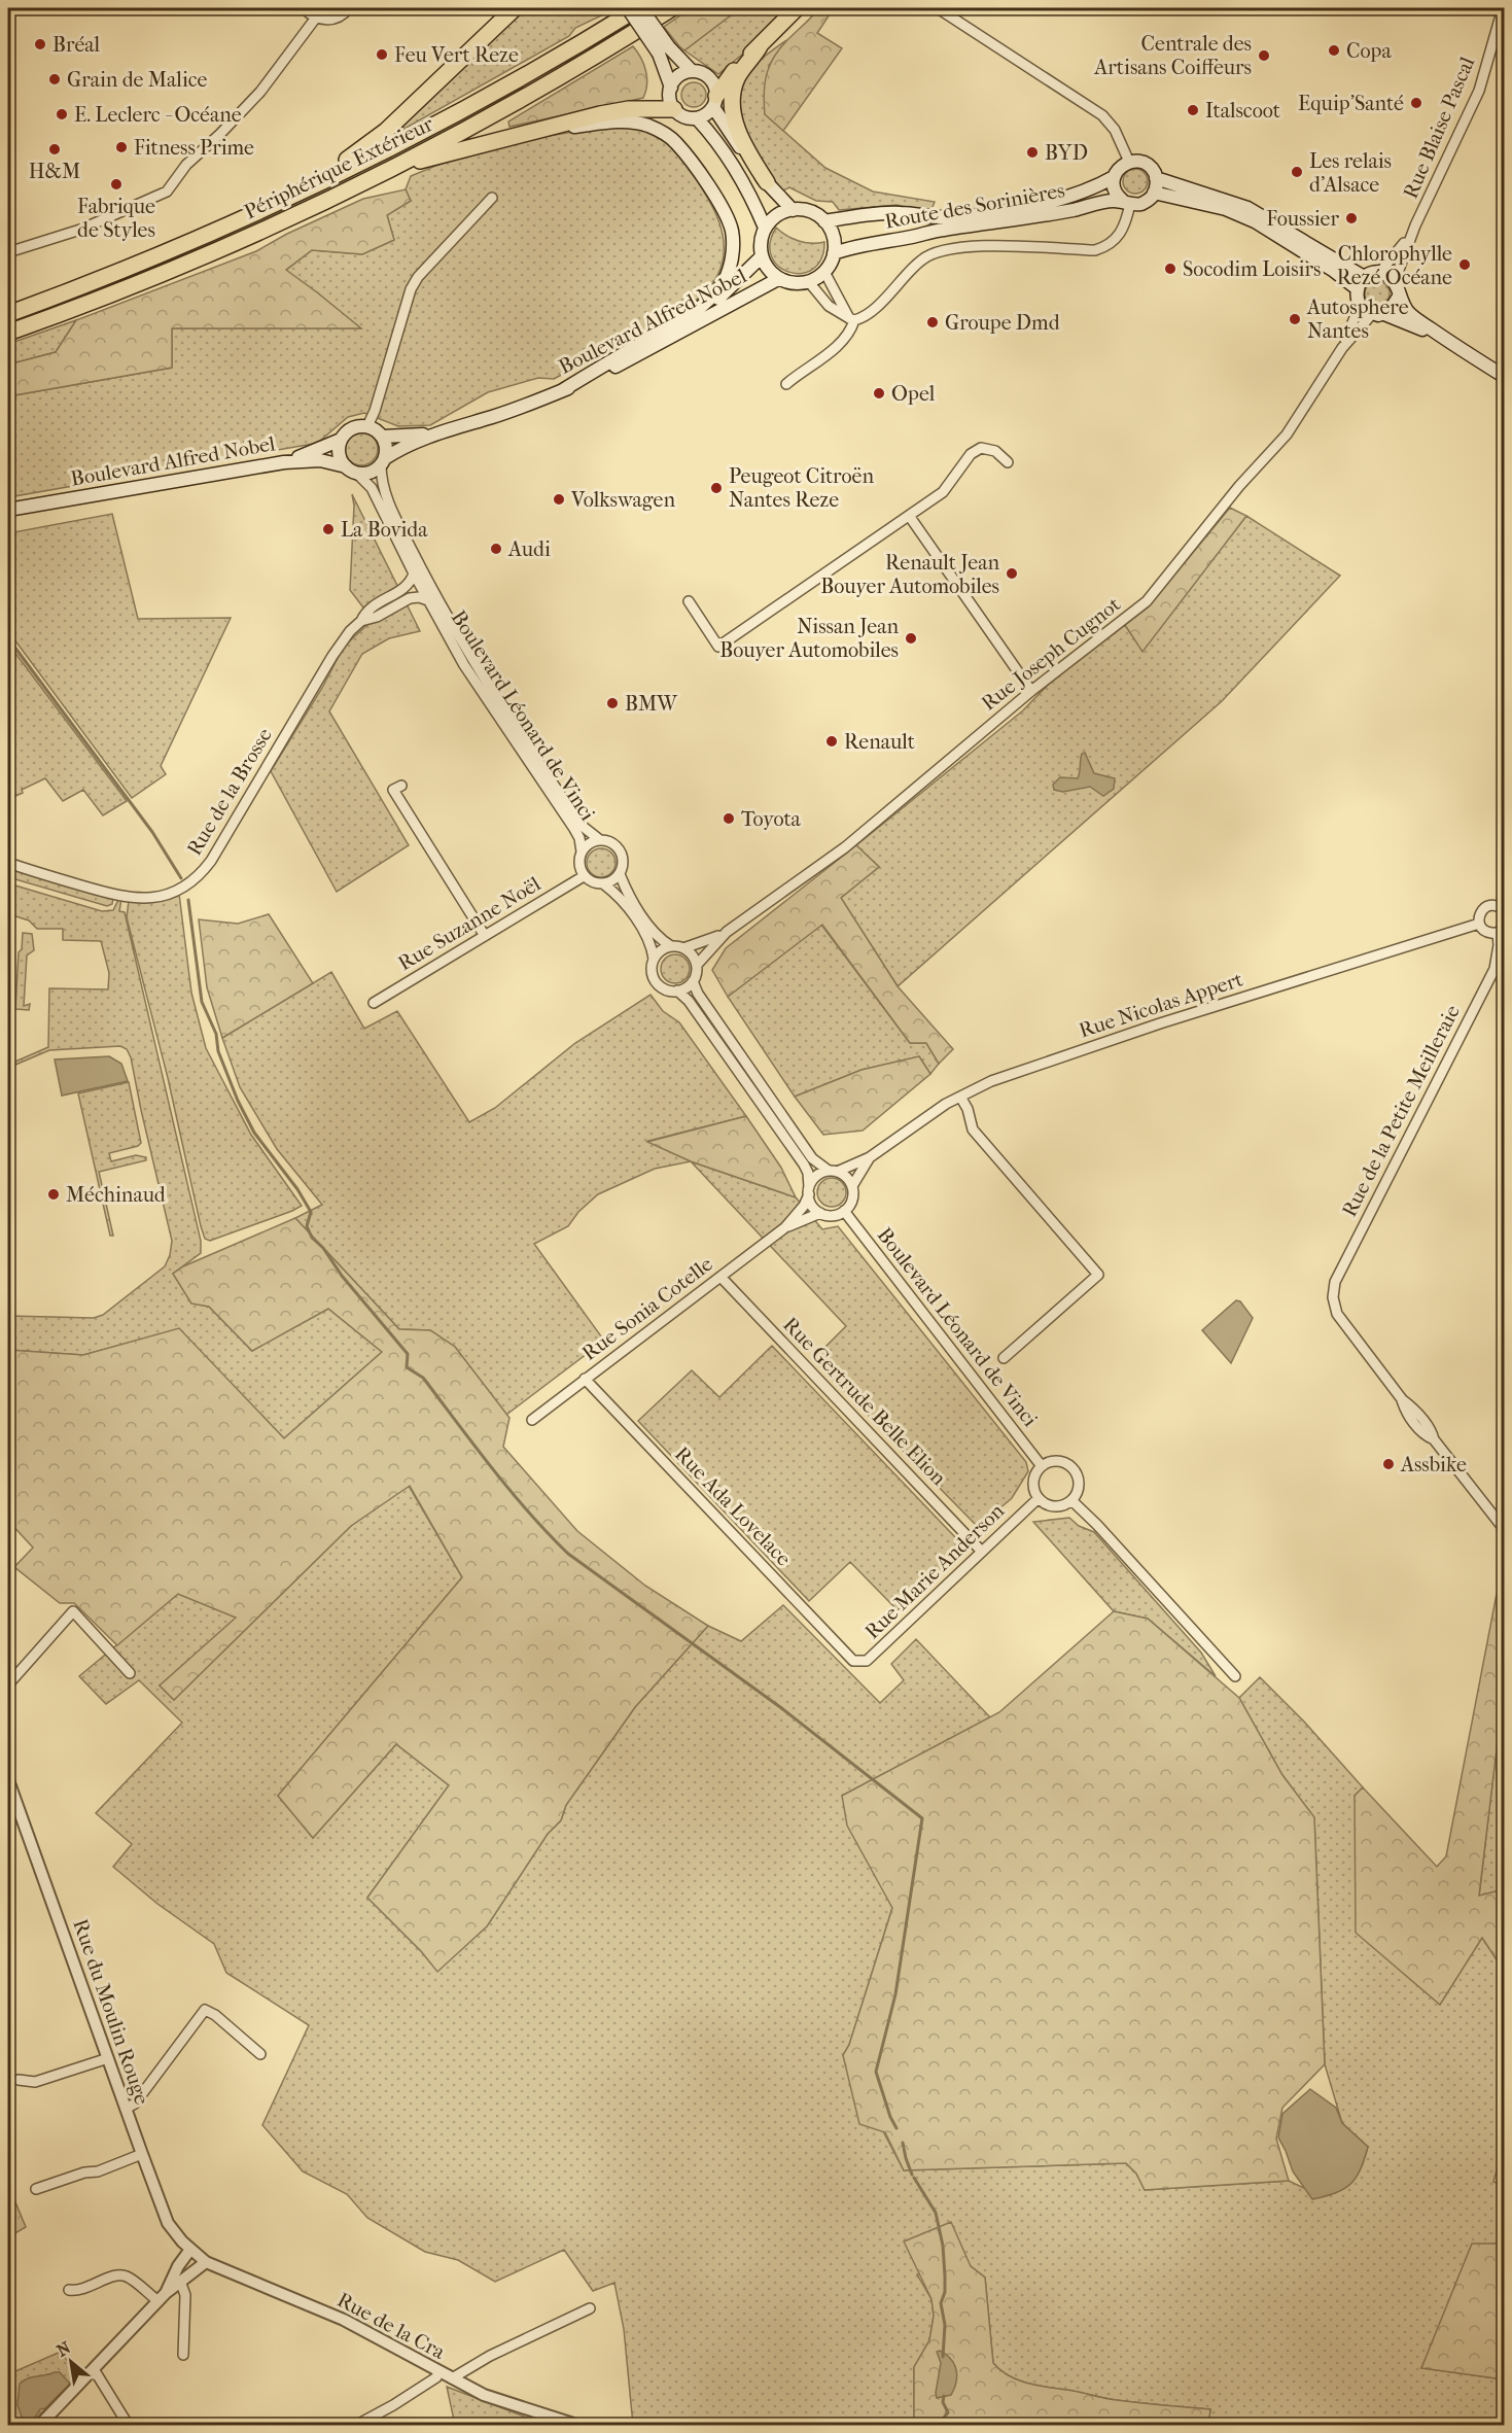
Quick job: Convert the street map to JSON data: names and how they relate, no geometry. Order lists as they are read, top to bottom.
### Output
{
  "streets": {
    "highway": ["Périphérique Extérieur"],
    "main road": ["Route des Sorinières", "Boulevard Alfred Nobel"],
    "street": [
      "Rue Blaise Pascal",
      "Rue Joseph Cugnot",
      "Boulevard Léonard de Vinci",
      "Rue de la Brosse",
      "Rue Suzanne Noël",
      "Rue Nicolas Appert",
      "Rue de la Petite Meilleraie",
      "Rue Sonia Cotelle",
      "Rue Gertrude Belle Elion",
      "Rue Ada Lovelace",
      "Rue Marie Anderson",
      "Rue du Moulin Rouge",
      "Rue de la Cra"
    ]
  },
  "crossings": [
    ["Rue Blaise Pascal", "Rue Joseph Cugnot"],
    ["Route des Sorinières", "Boulevard Alfred Nobel"],
    ["Boulevard Alfred Nobel", "Boulevard Léonard de Vinci"],
    ["Boulevard Léonard de Vinci", "Rue de la Brosse"],
    ["Boulevard Léonard de Vinci", "Rue Suzanne Noël"],
    ["Boulevard Léonard de Vinci", "Rue Marie Anderson"],
    ["Rue Sonia Cotelle", "Rue Gertrude Belle Elion"],
    ["Rue Sonia Cotelle", "Rue Ada Lovelace"],
    ["Rue Gertrude Belle Elion", "Rue Marie Anderson"],
    ["Rue Ada Lovelace", "Rue Marie Anderson"],
    ["Rue du Moulin Rouge", "Rue de la Cra"]
  ],
  "places": [
    "Bréal",
    "Copa",
    "Feu Vert Reze",
    "Centrale des Artisans Coiffeurs",
    "Grain de Malice",
    "Equip'Santé",
    "Italscoot",
    "E. Leclerc - Océane",
    "Fitness Prime",
    "H&M",
    "BYD",
    "Les relais d'Alsace",
    "Fabrique de Styles",
    "Foussier",
    "Chlorophylle Rezé Océane",
    "Socodim Loisirs",
    "Autosphere Nantes",
    "Groupe Dmd",
    "Opel",
    "Peugeot Citroën Nantes Reze",
    "Volkswagen",
    "La Bovida",
    "Audi",
    "Renault Jean Bouyer Automobiles",
    "Nissan Jean Bouyer Automobiles",
    "BMW",
    "Renault",
    "Toyota",
    "Méchinaud",
    "Assbike"
  ],
  "north": "top left"
}
